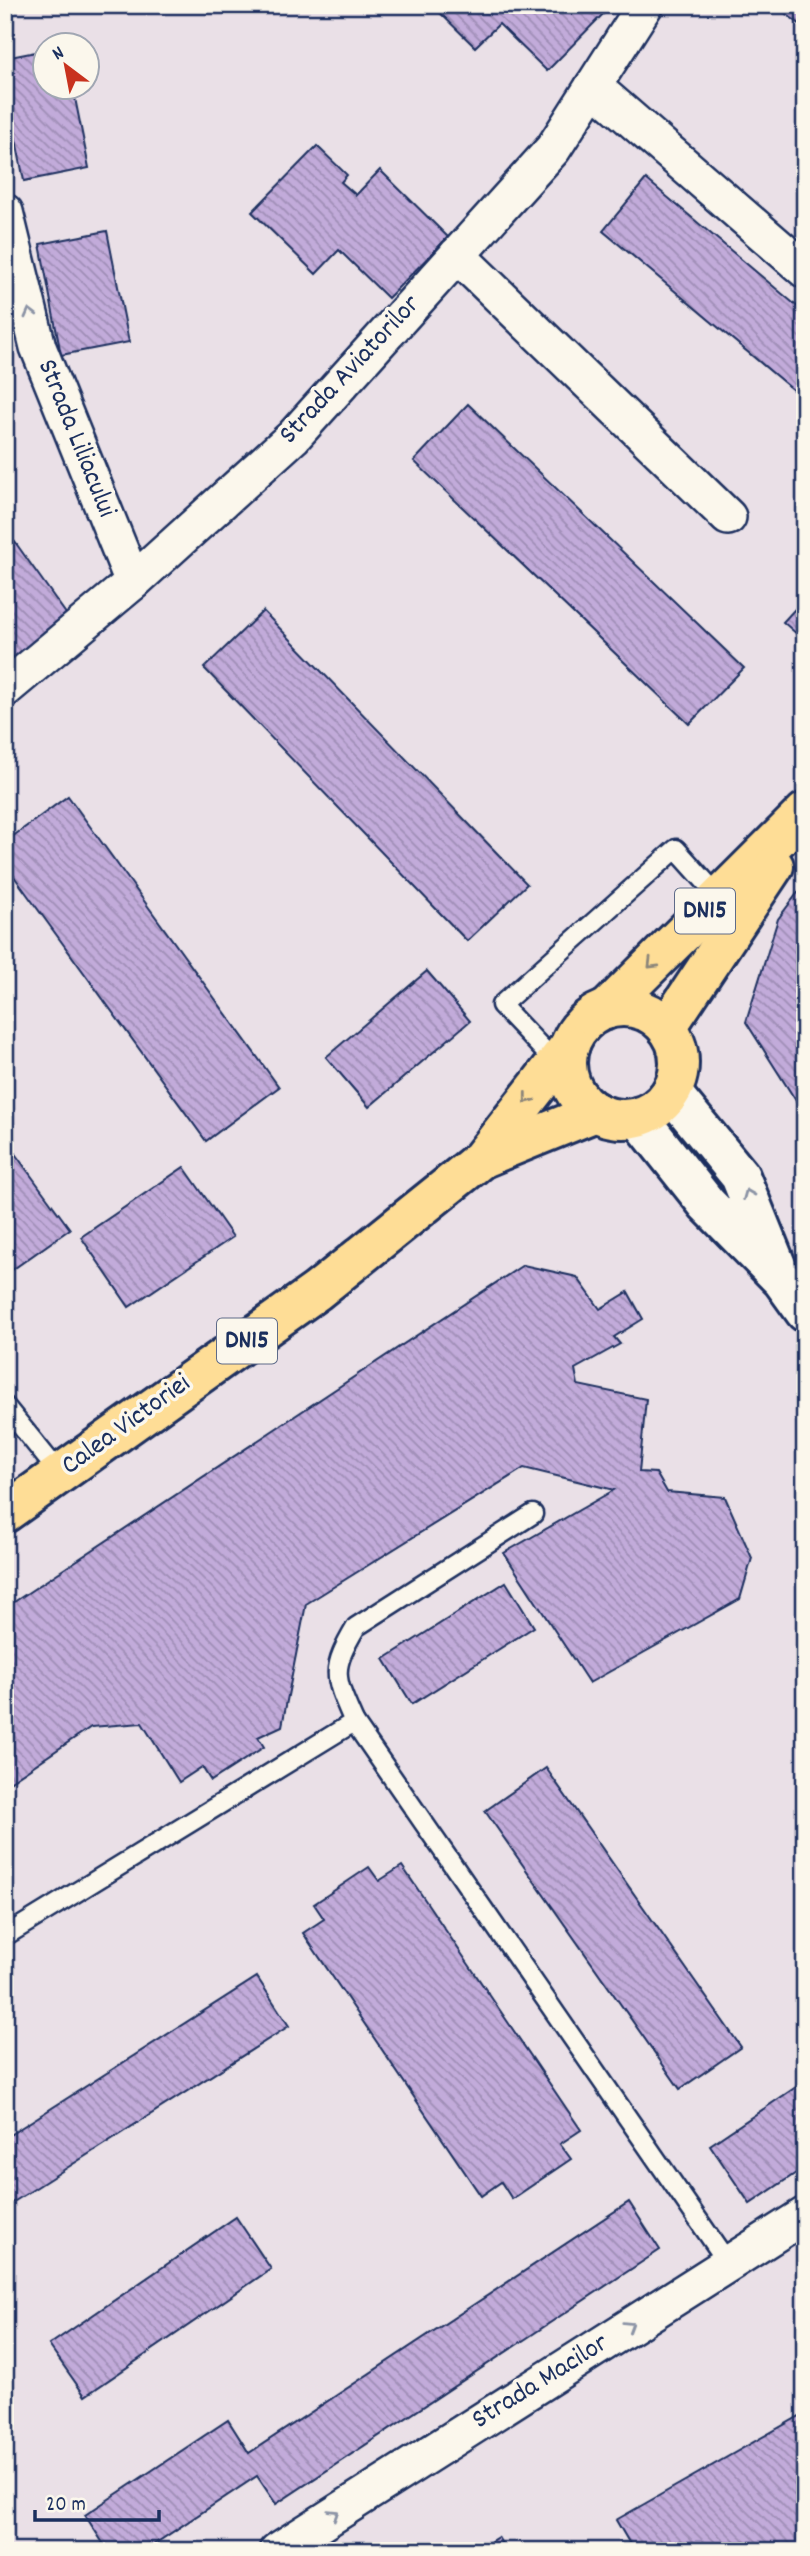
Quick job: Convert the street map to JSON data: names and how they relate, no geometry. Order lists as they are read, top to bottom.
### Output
{
  "streets": {
    "main road": ["DN15", "Calea Victoriei"],
    "street": ["Strada Aviatorilor", "Strada Liliacului", "Strada Macilor"]
  },
  "crossings": [
    ["Strada Aviatorilor", "Strada Liliacului"],
    ["DN15", "Calea Victoriei"]
  ],
  "one_way": ["Strada Liliacului", "Strada Macilor"],
  "scale_bar": "20 m",
  "north": "top left"
}
